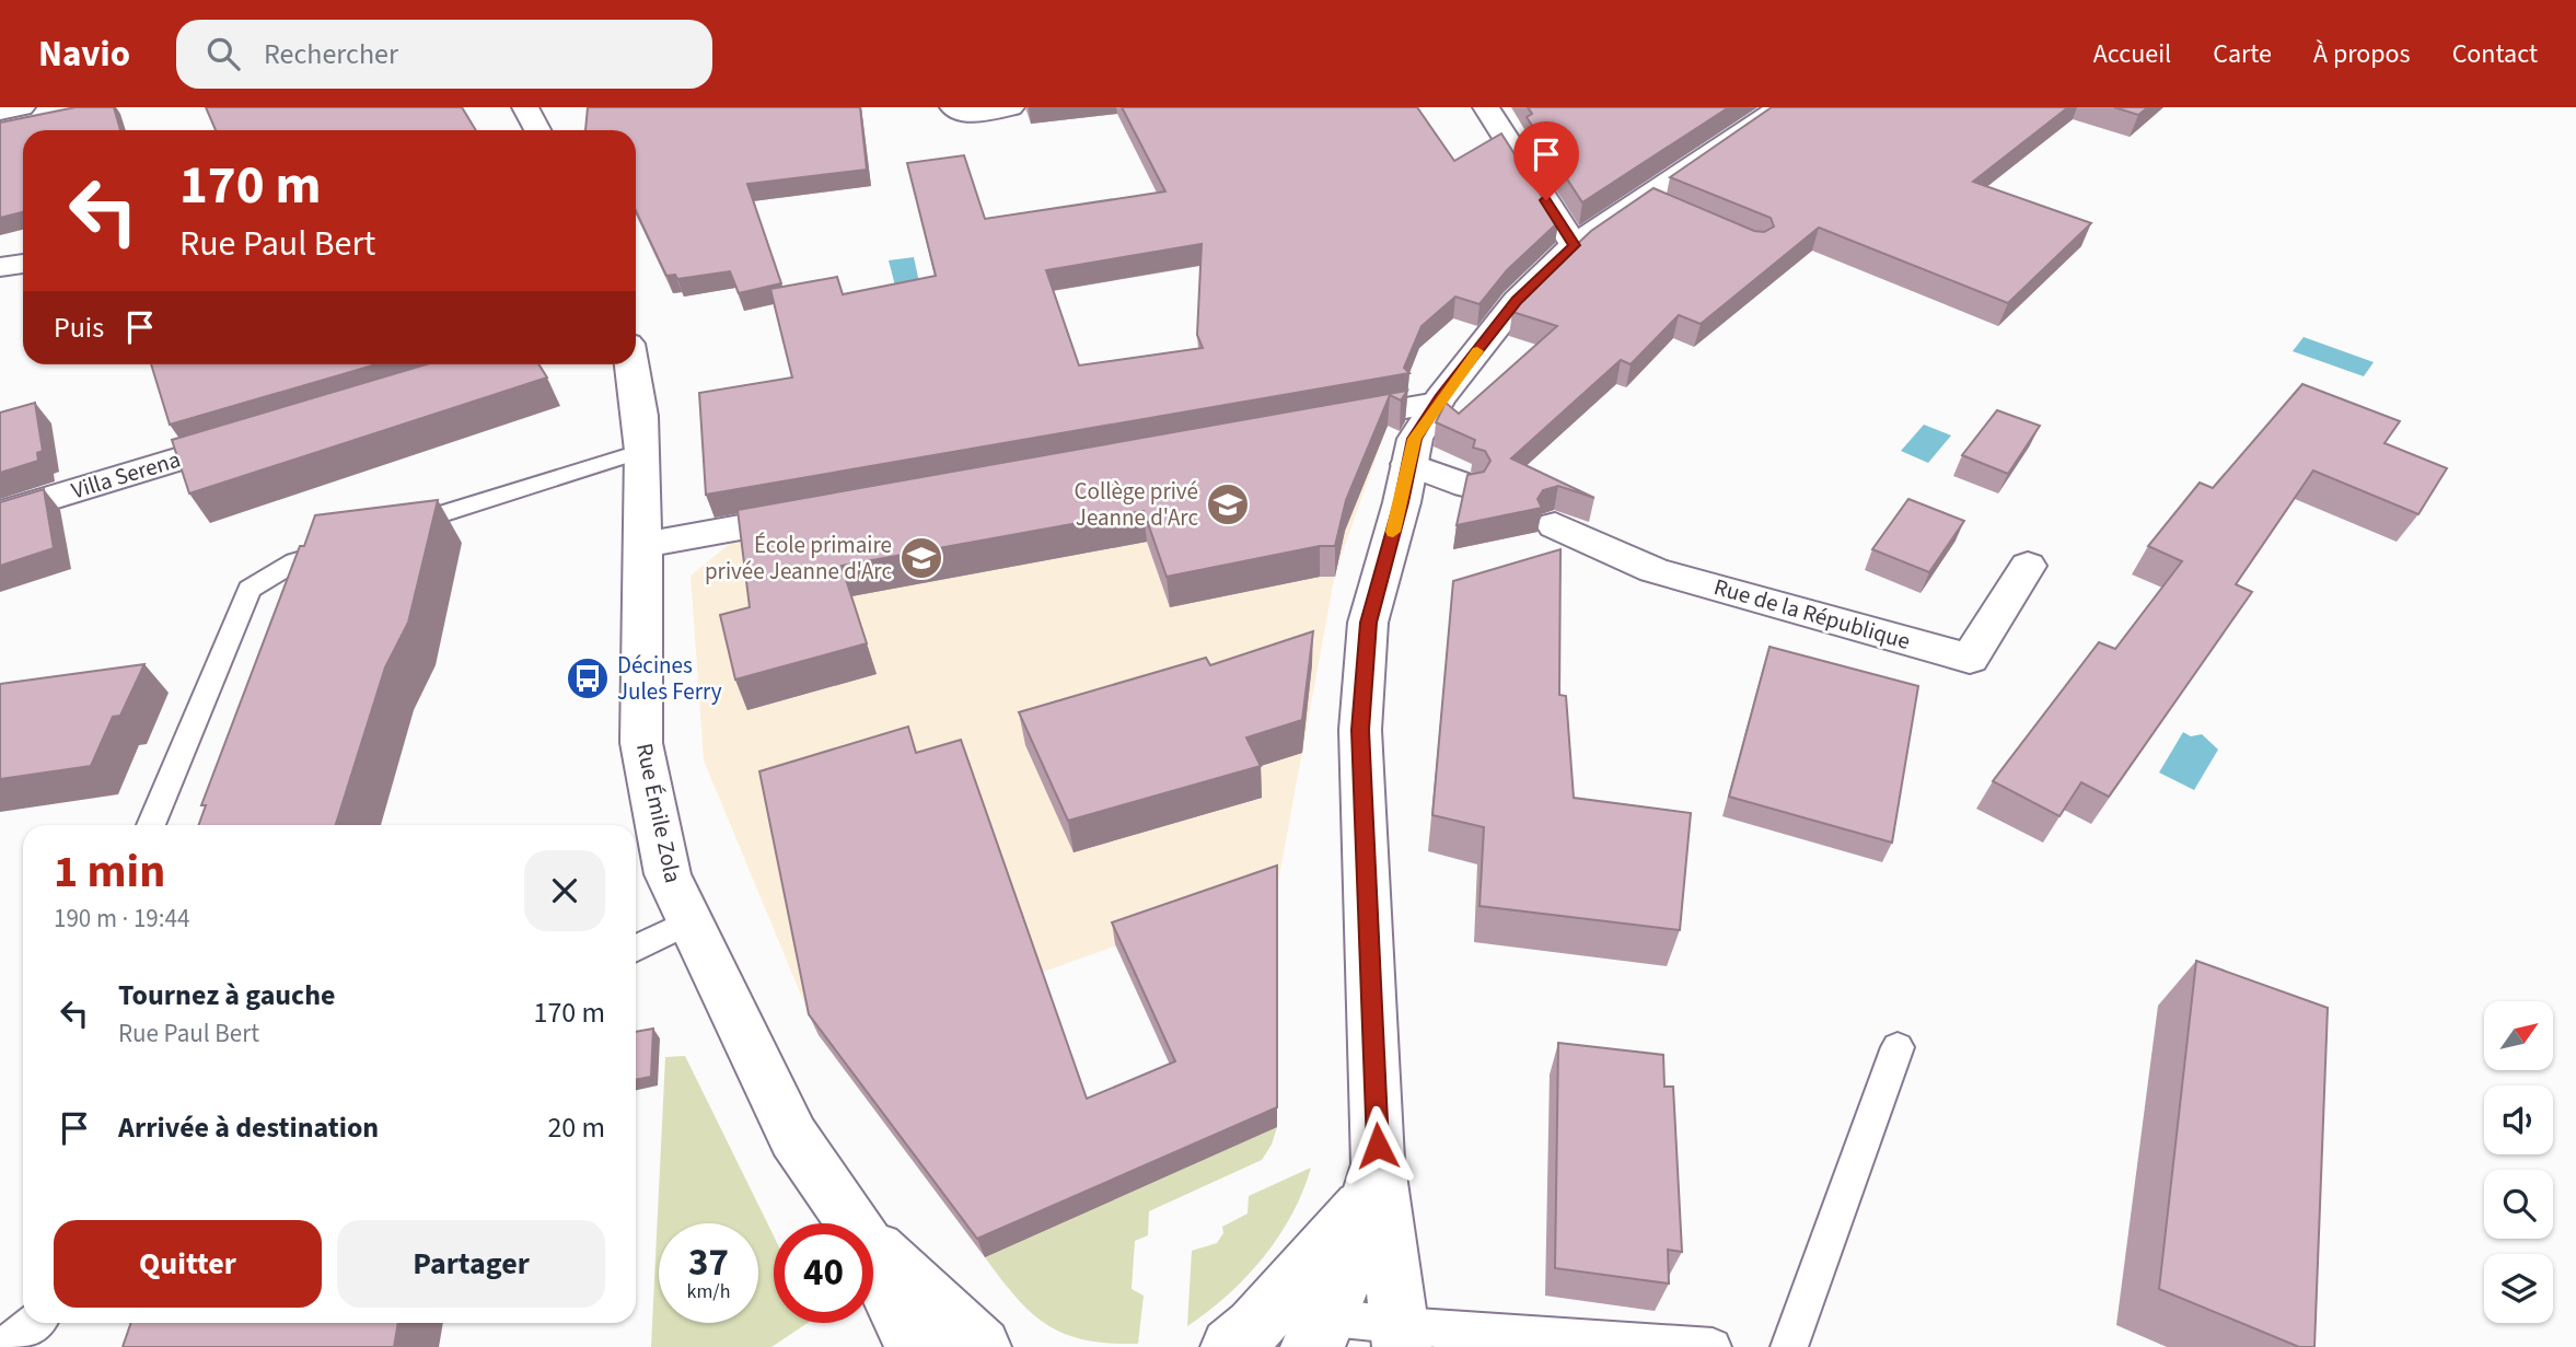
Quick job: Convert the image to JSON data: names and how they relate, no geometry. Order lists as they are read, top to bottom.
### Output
{
  "streets": {
    "street": ["Villa Serena", "Rue de la République", "Rue Émile Zola"]
  },
  "places": {
    "school or university": ["Collège privé Jeanne d'Arc", "École primaire privée Jeanne d'Arc"],
    "bus stop": ["Décines Jules Ferry"]
  },
  "north": "top right",
  "page": {
    "header": "Navio",
    "search": "Rechercher",
    "nav": [
      "Accueil",
      "Carte",
      "À propos",
      "Contact"
    ],
    "turn": ["170 m", "Rue Paul Bert"],
    "then": "Puis",
    "heading": ["1 min", "190 m · 19:44"],
    "list": [
      {
        "name": "Tournez à gauche",
        "note": "Rue Paul Bert",
        "value": "170 m"
      },
      {
        "name": "Arrivée à destination",
        "value": "20 m"
      }
    ],
    "buttons": ["Quitter", "Partager"],
    "speed": "37 km/h",
    "limit": "40"
  }
}
